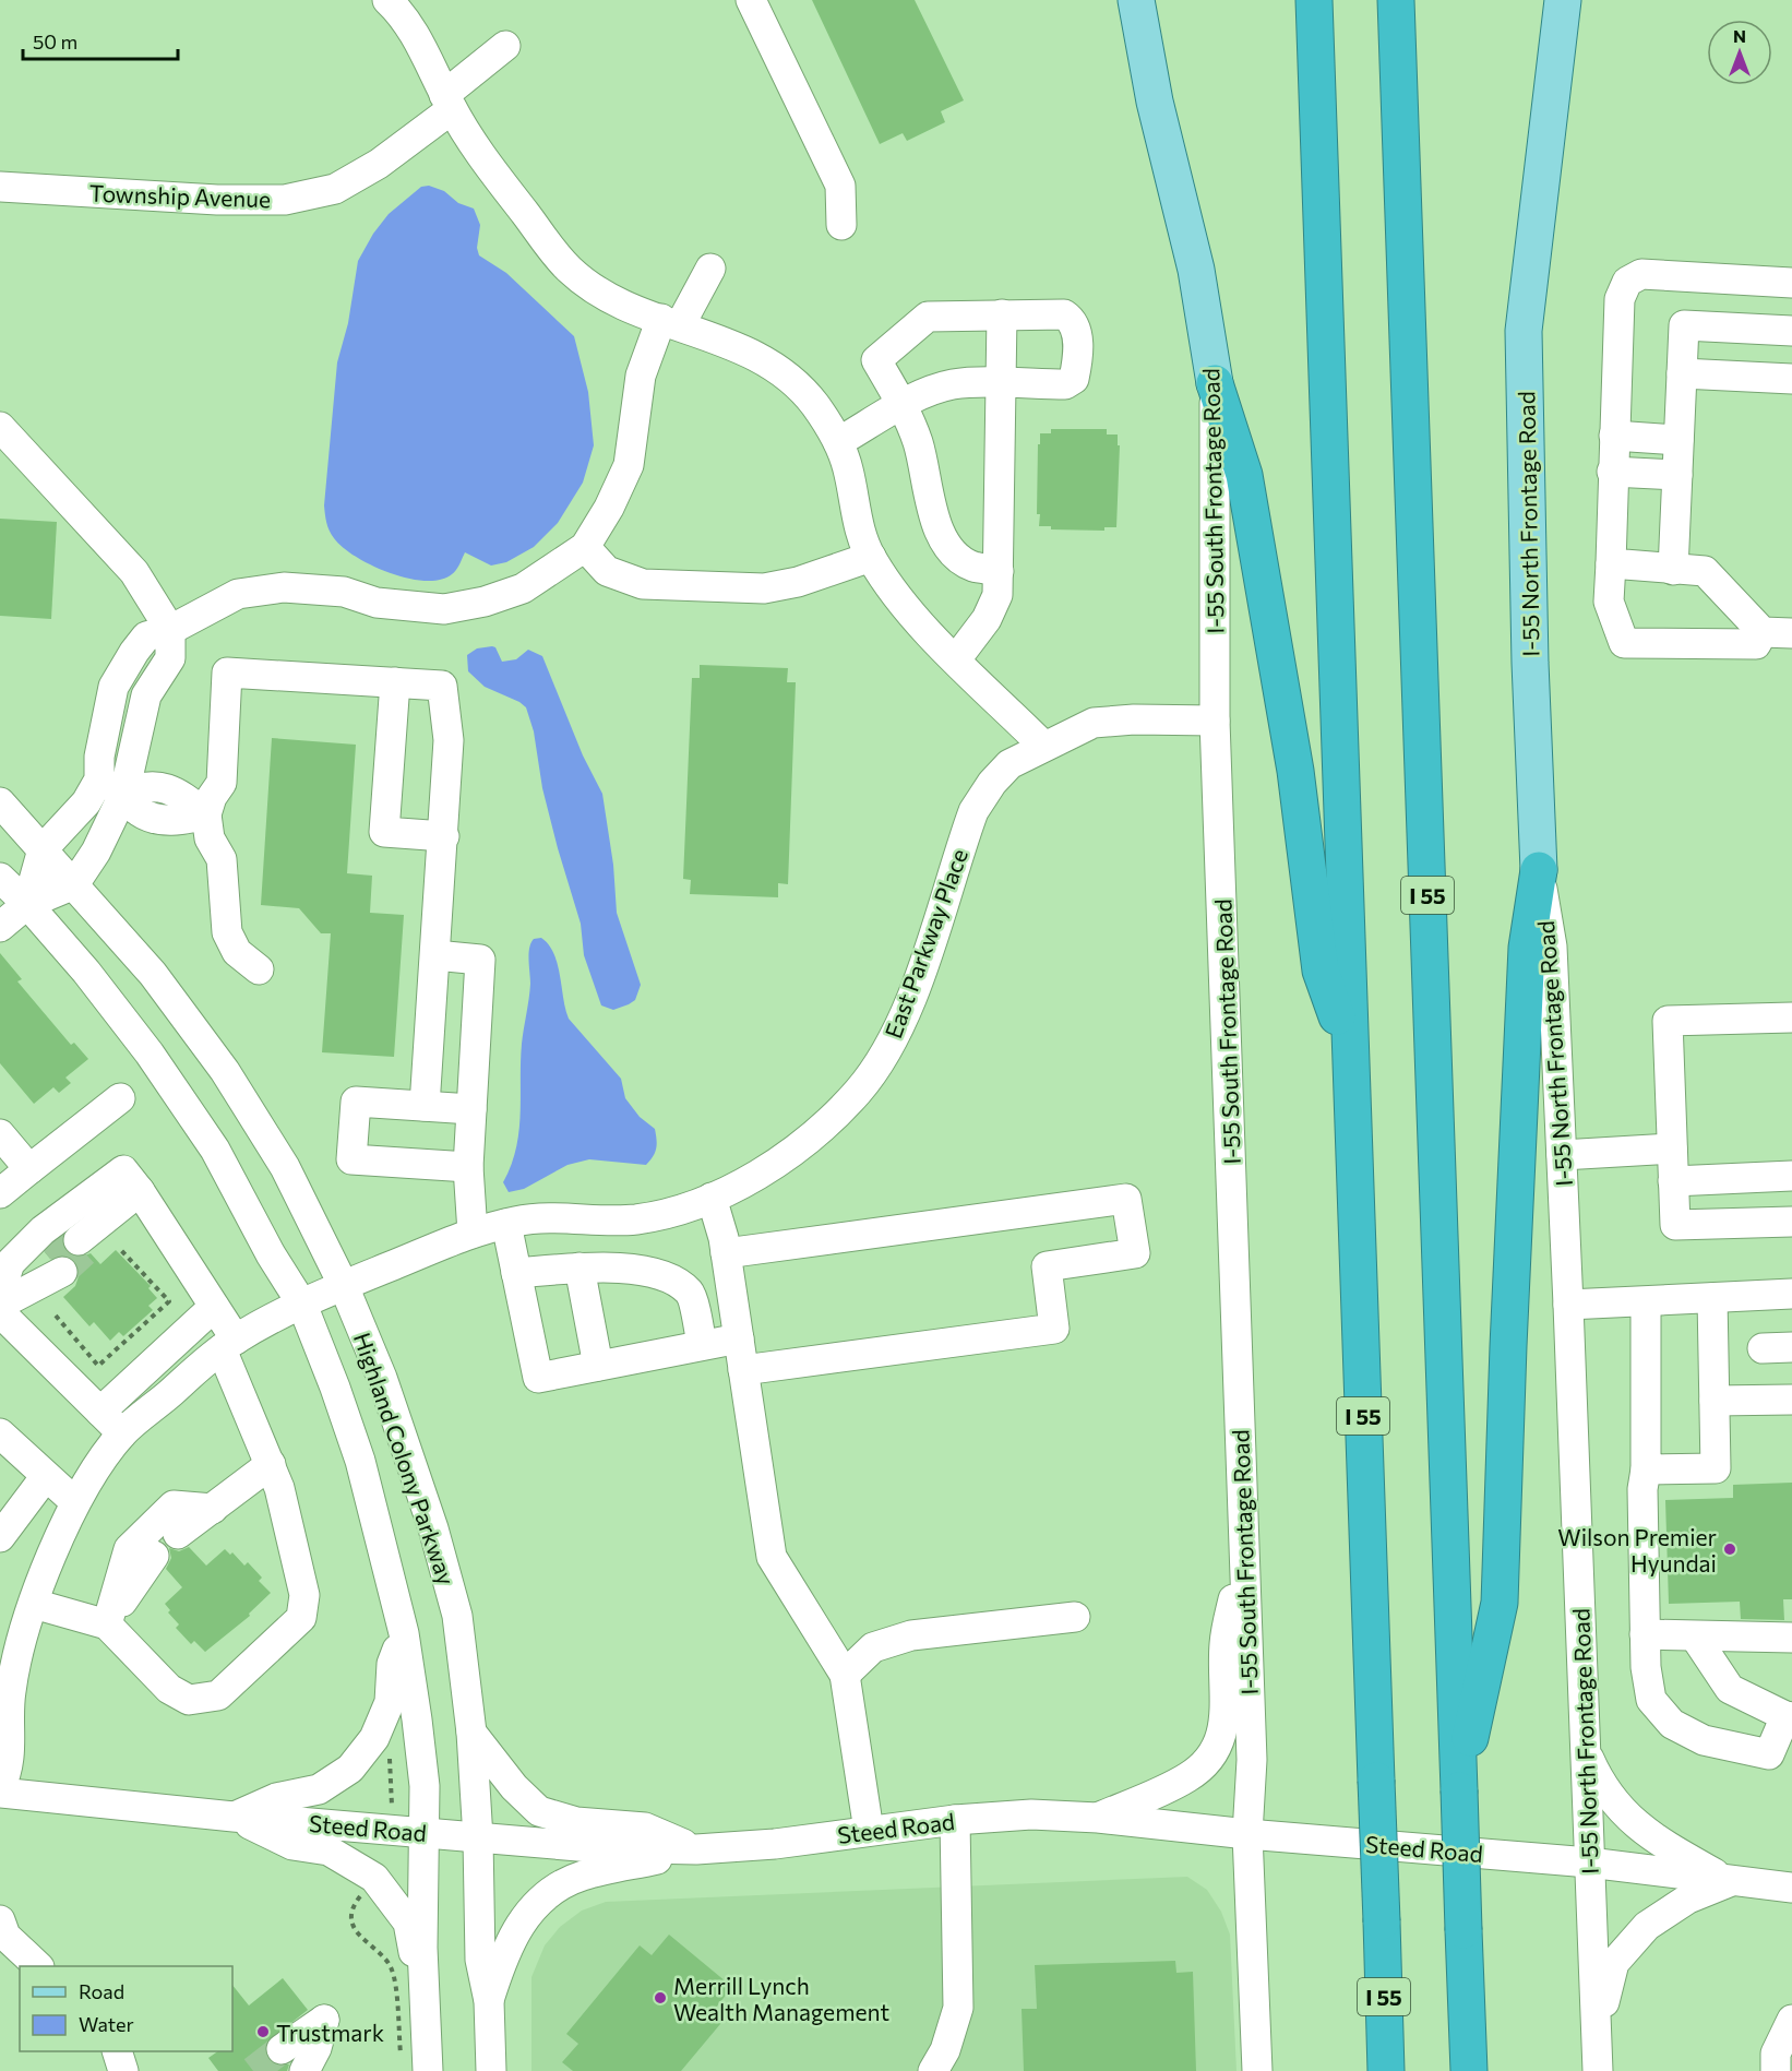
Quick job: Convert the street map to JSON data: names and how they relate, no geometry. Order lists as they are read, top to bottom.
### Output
{
  "streets": {
    "highway": ["I 55"],
    "main road": ["I-55 South Frontage Road", "I-55 North Frontage Road"],
    "street": [
      "Township Avenue",
      "East Parkway Place",
      "Highland Colony Parkway",
      "Steed Road"
    ]
  },
  "crossings": [
    ["I-55 South Frontage Road", "East Parkway Place"],
    ["I-55 South Frontage Road", "Steed Road"],
    ["I-55 North Frontage Road", "Steed Road"],
    ["East Parkway Place", "Highland Colony Parkway"],
    ["East Parkway Place", "Steed Road"],
    ["Highland Colony Parkway", "Steed Road"]
  ],
  "places": ["Wilson Premier Hyundai", "Merrill Lynch Wealth Management", "Trustmark"],
  "legend": ["Road", "Water"],
  "scale_bar": "50 m",
  "north": "top"
}
